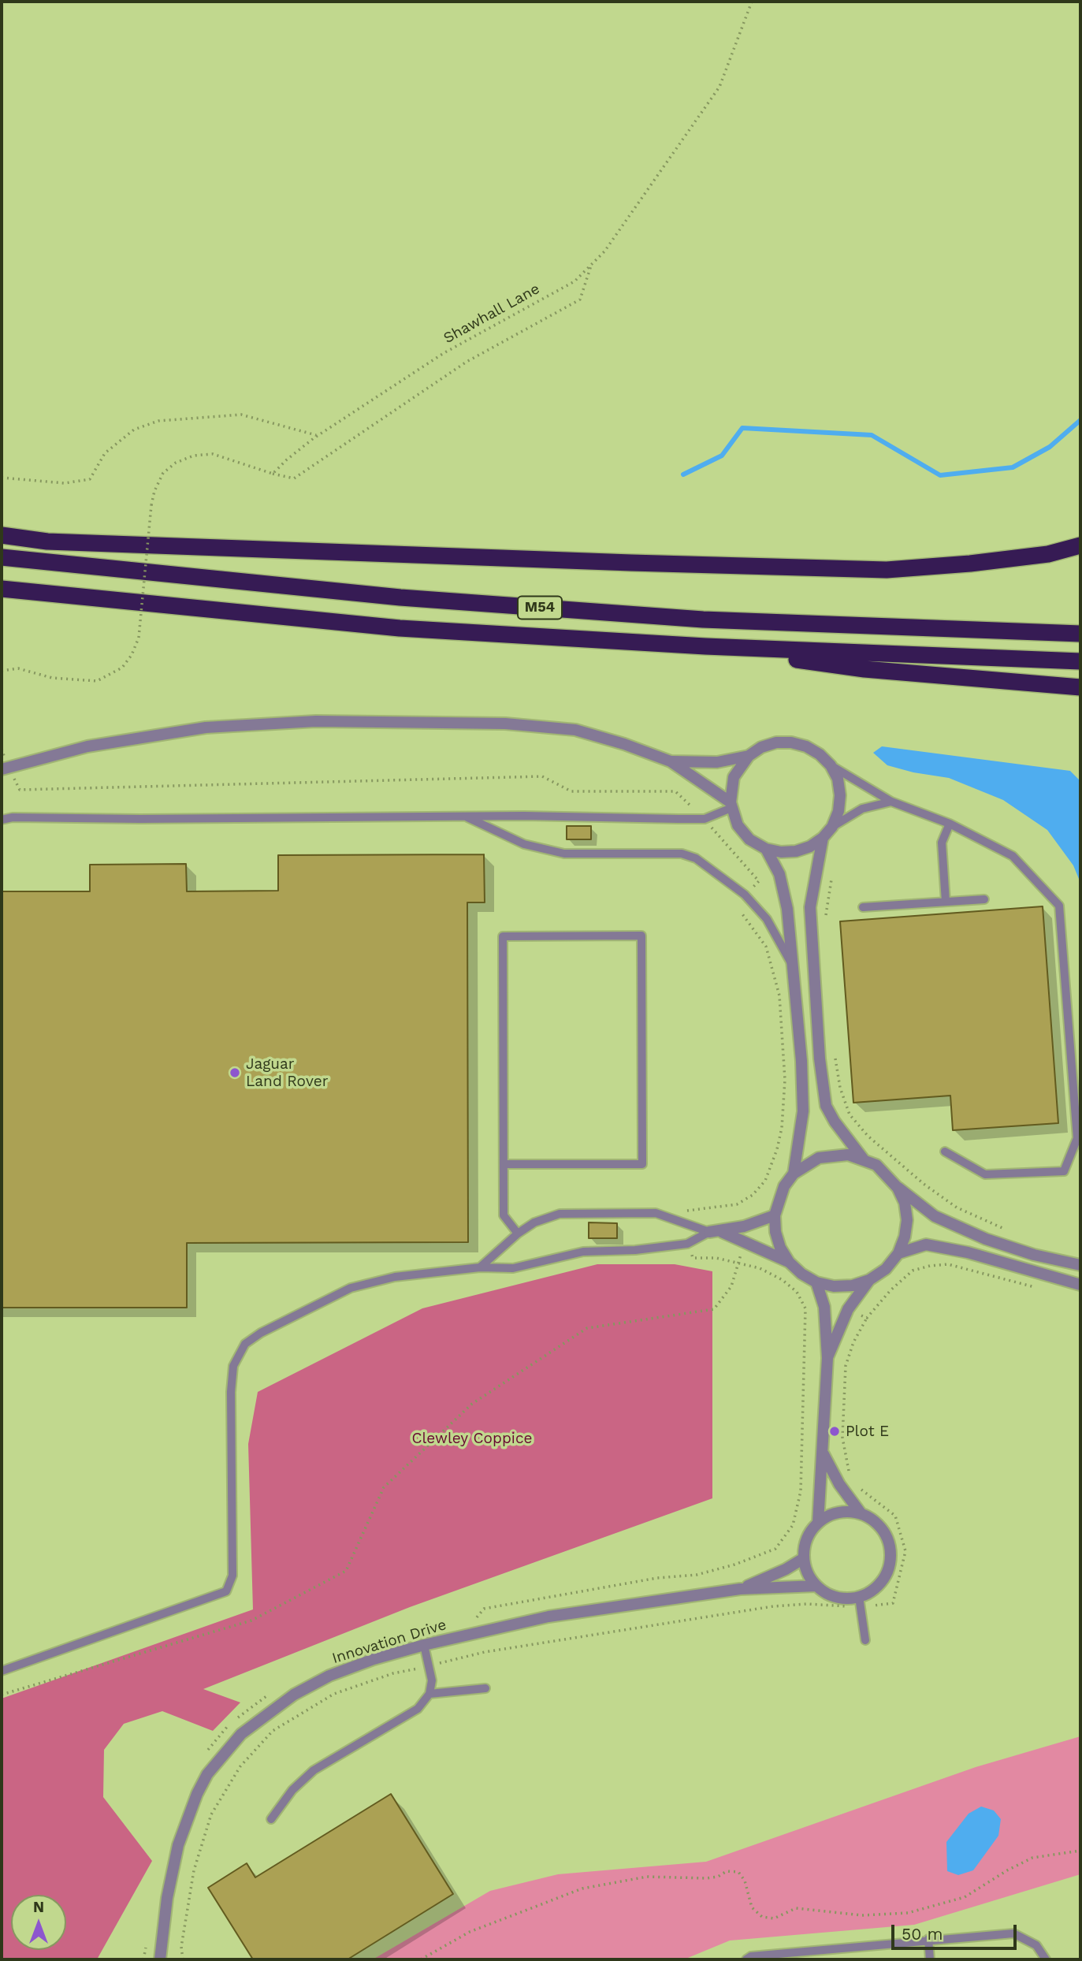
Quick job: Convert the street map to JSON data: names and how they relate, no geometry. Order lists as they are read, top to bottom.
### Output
{
  "streets": {
    "highway": ["M54"],
    "street": ["Innovation Drive"],
    "path": ["Shawhall Lane"]
  },
  "parks": ["Clewley Coppice"],
  "places": ["Jaguar Land Rover", "Plot E"],
  "scale_bar": "50 m",
  "north": "top"
}
